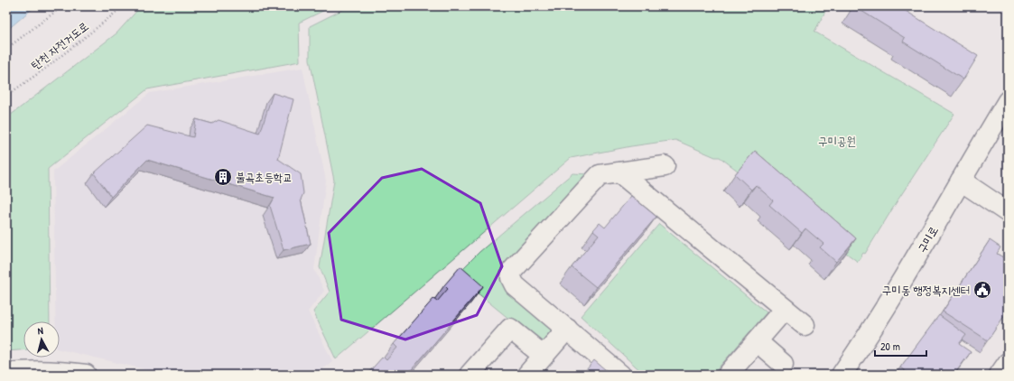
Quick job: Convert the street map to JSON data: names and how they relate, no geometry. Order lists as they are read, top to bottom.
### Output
{
  "streets": {
    "street": ["구미로"],
    "path": ["탄천 자전거도로"]
  },
  "parks": ["구미공원"],
  "places": {
    "building": ["불곡초등학교"],
    "public building": ["구미동 행정복지센터"]
  },
  "scale_bar": "20 m",
  "north": "top"
}
